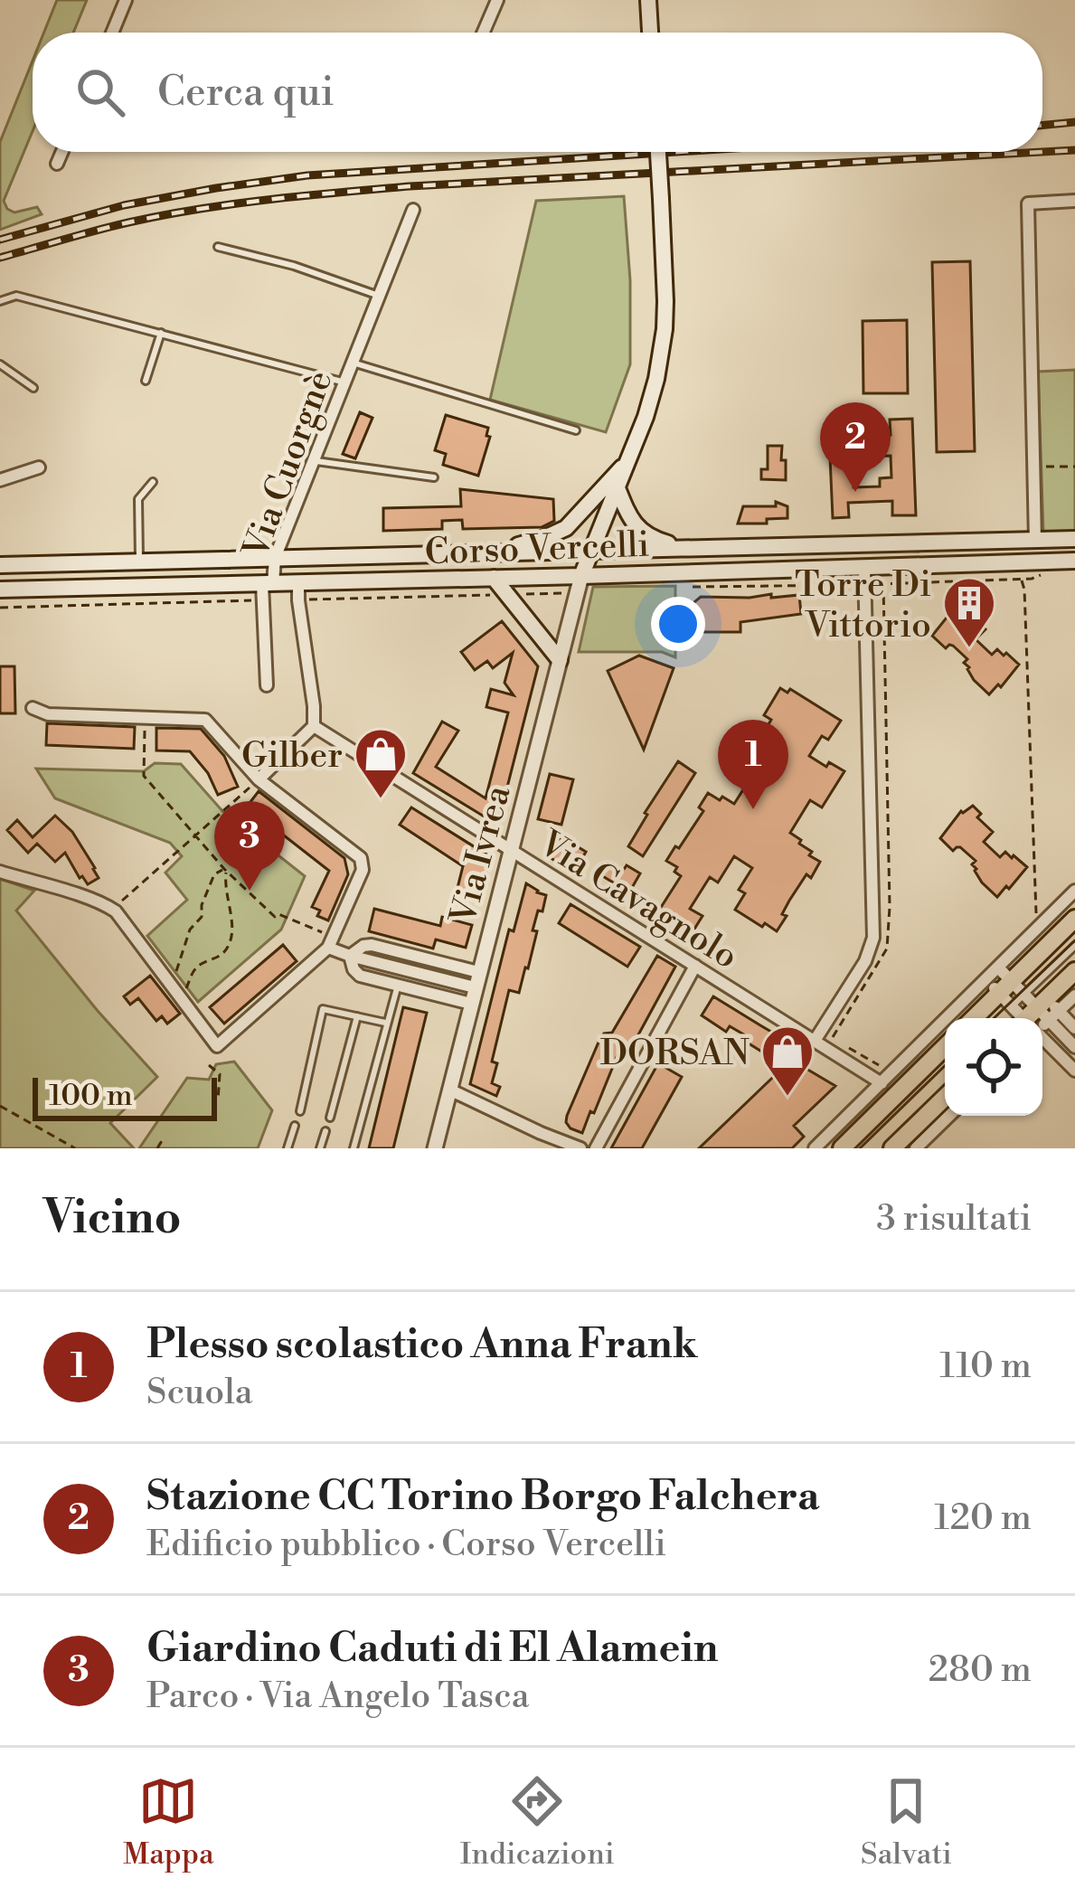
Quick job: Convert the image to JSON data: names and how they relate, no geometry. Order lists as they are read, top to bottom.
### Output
{
  "streets": {
    "main road": ["Corso Vercelli"],
    "street": ["Via Cuorgnè", "Via Ivrea", "Via Cavagnolo"]
  },
  "crossings": [
    ["Via Cuorgnè", "Corso Vercelli"],
    ["Corso Vercelli", "Via Ivrea"],
    ["Via Ivrea", "Via Cavagnolo"]
  ],
  "places": {
    "building": ["Torre Di Vittorio"],
    "shop": ["Gilber", "DORSAN"]
  },
  "scale_bar": "100 m",
  "page": {
    "search": "Cerca qui",
    "pins": ["2", "1", "3"],
    "scale": "100 m",
    "heading": ["Vicino", "3 risultati"],
    "list": [
      {
        "mark": "1",
        "name": "Plesso scolastico Anna Frank",
        "note": "Scuola",
        "value": "110 m"
      },
      {
        "mark": "2",
        "name": "Stazione CC Torino Borgo Falchera",
        "note": "Edificio pubblico · Corso Vercelli",
        "value": "120 m"
      },
      {
        "mark": "3",
        "name": "Giardino Caduti di El Alamein",
        "note": "Parco · Via Angelo Tasca",
        "value": "280 m"
      }
    ],
    "nav": ["Mappa", "Indicazioni", "Salvati"]
  }
}
